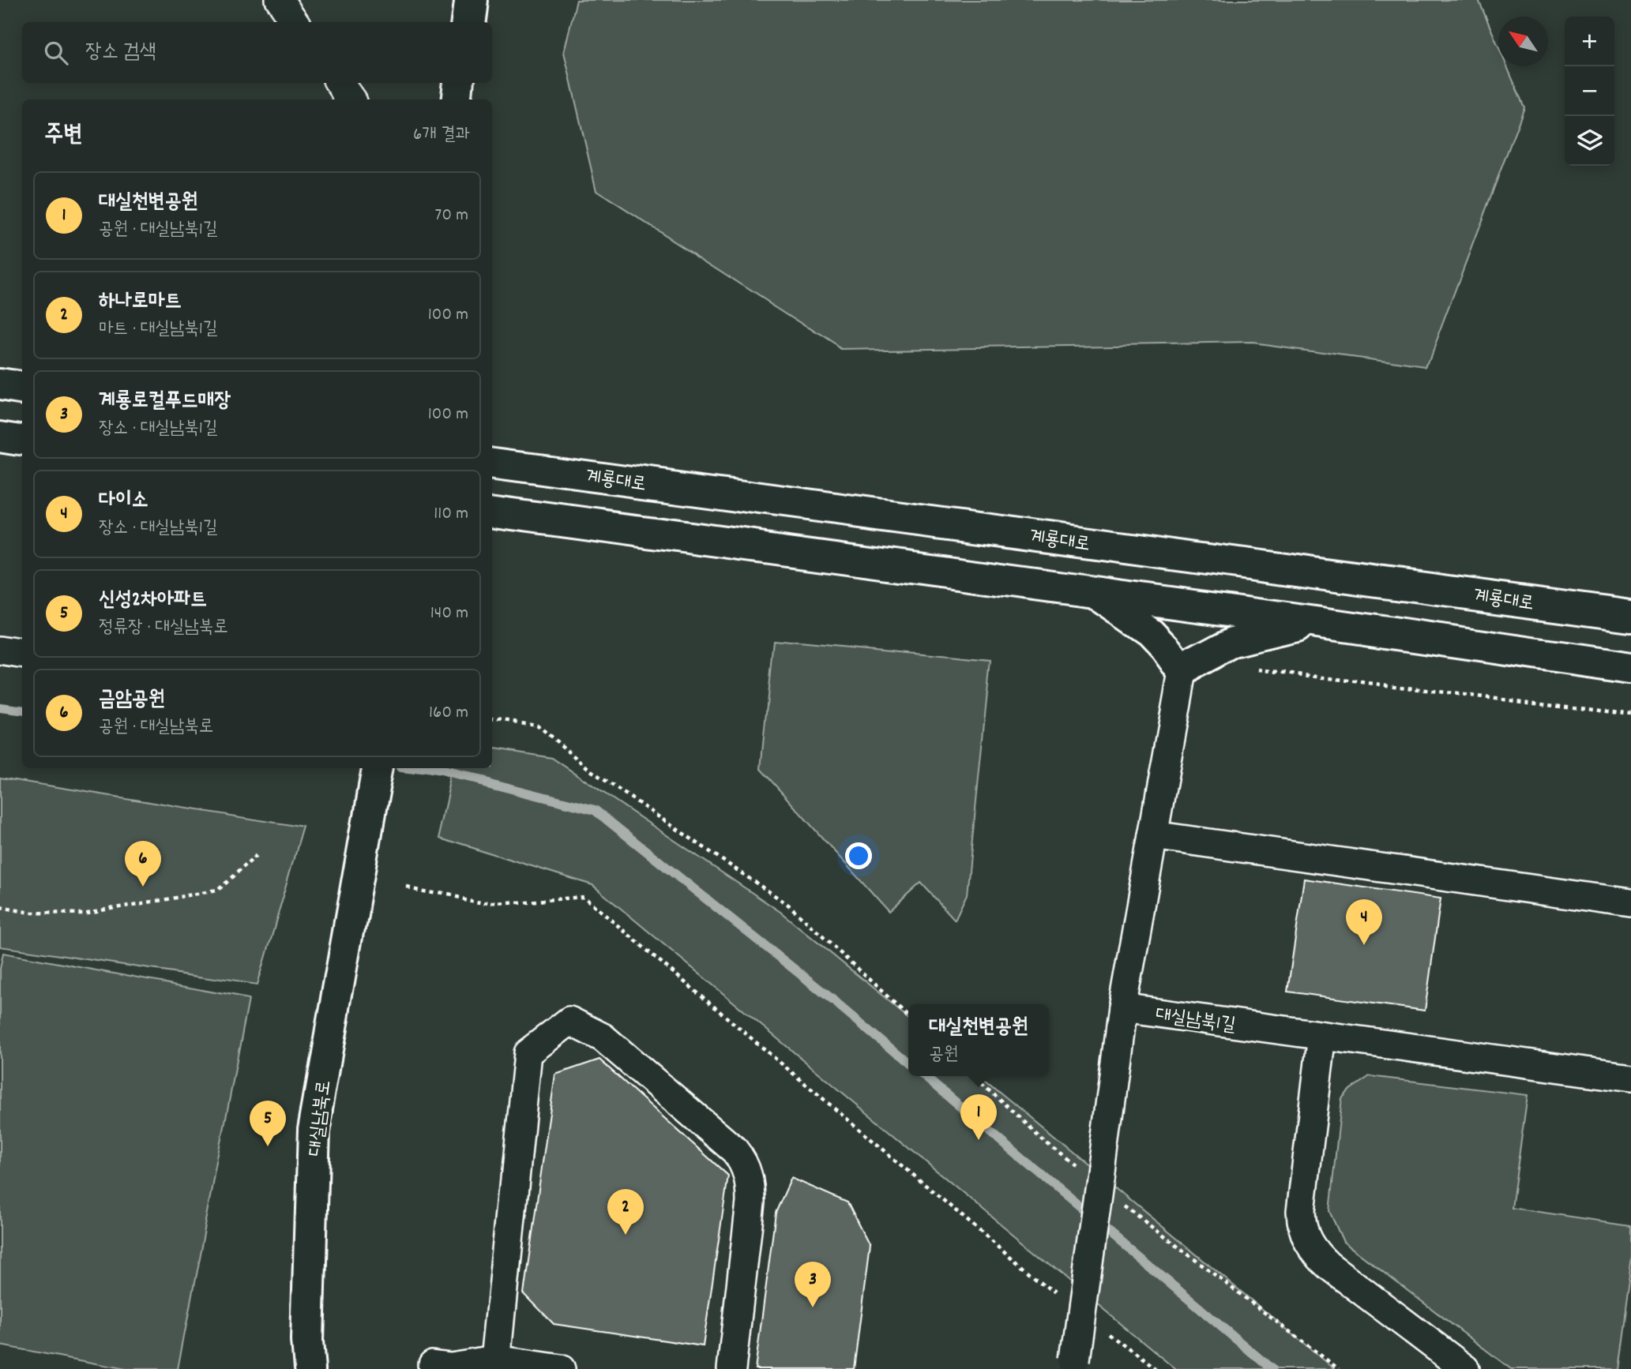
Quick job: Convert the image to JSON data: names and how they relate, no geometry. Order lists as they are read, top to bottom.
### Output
{
  "streets": {
    "main road": ["계룡대로", "대실남북로"],
    "street": ["대실남북1길"]
  },
  "north": "top left",
  "page": {
    "map_buttons": ["+", "−"],
    "search": "장소 검색",
    "heading": ["주변", "6개 결과"],
    "list": [
      {
        "mark": "1",
        "name": "대실천변공원",
        "note": "공원 · 대실남북1길",
        "value": "70 m"
      },
      {
        "mark": "2",
        "name": "하나로마트",
        "note": "마트 · 대실남북1길",
        "value": "100 m"
      },
      {
        "mark": "3",
        "name": "계룡로컬푸드매장",
        "note": "장소 · 대실남북1길",
        "value": "100 m"
      },
      {
        "mark": "4",
        "name": "다이소",
        "note": "장소 · 대실남북1길",
        "value": "110 m"
      },
      {
        "mark": "5",
        "name": "신성2차아파트",
        "note": "정류장 · 대실남북로",
        "value": "140 m"
      },
      {
        "mark": "6",
        "name": "금암공원",
        "note": "공원 · 대실남북로",
        "value": "160 m"
      }
    ],
    "pins": [
      "6",
      "4",
      "1",
      "5",
      "2",
      "3"
    ],
    "popup": ["대실천변공원", "공원"]
  }
}
